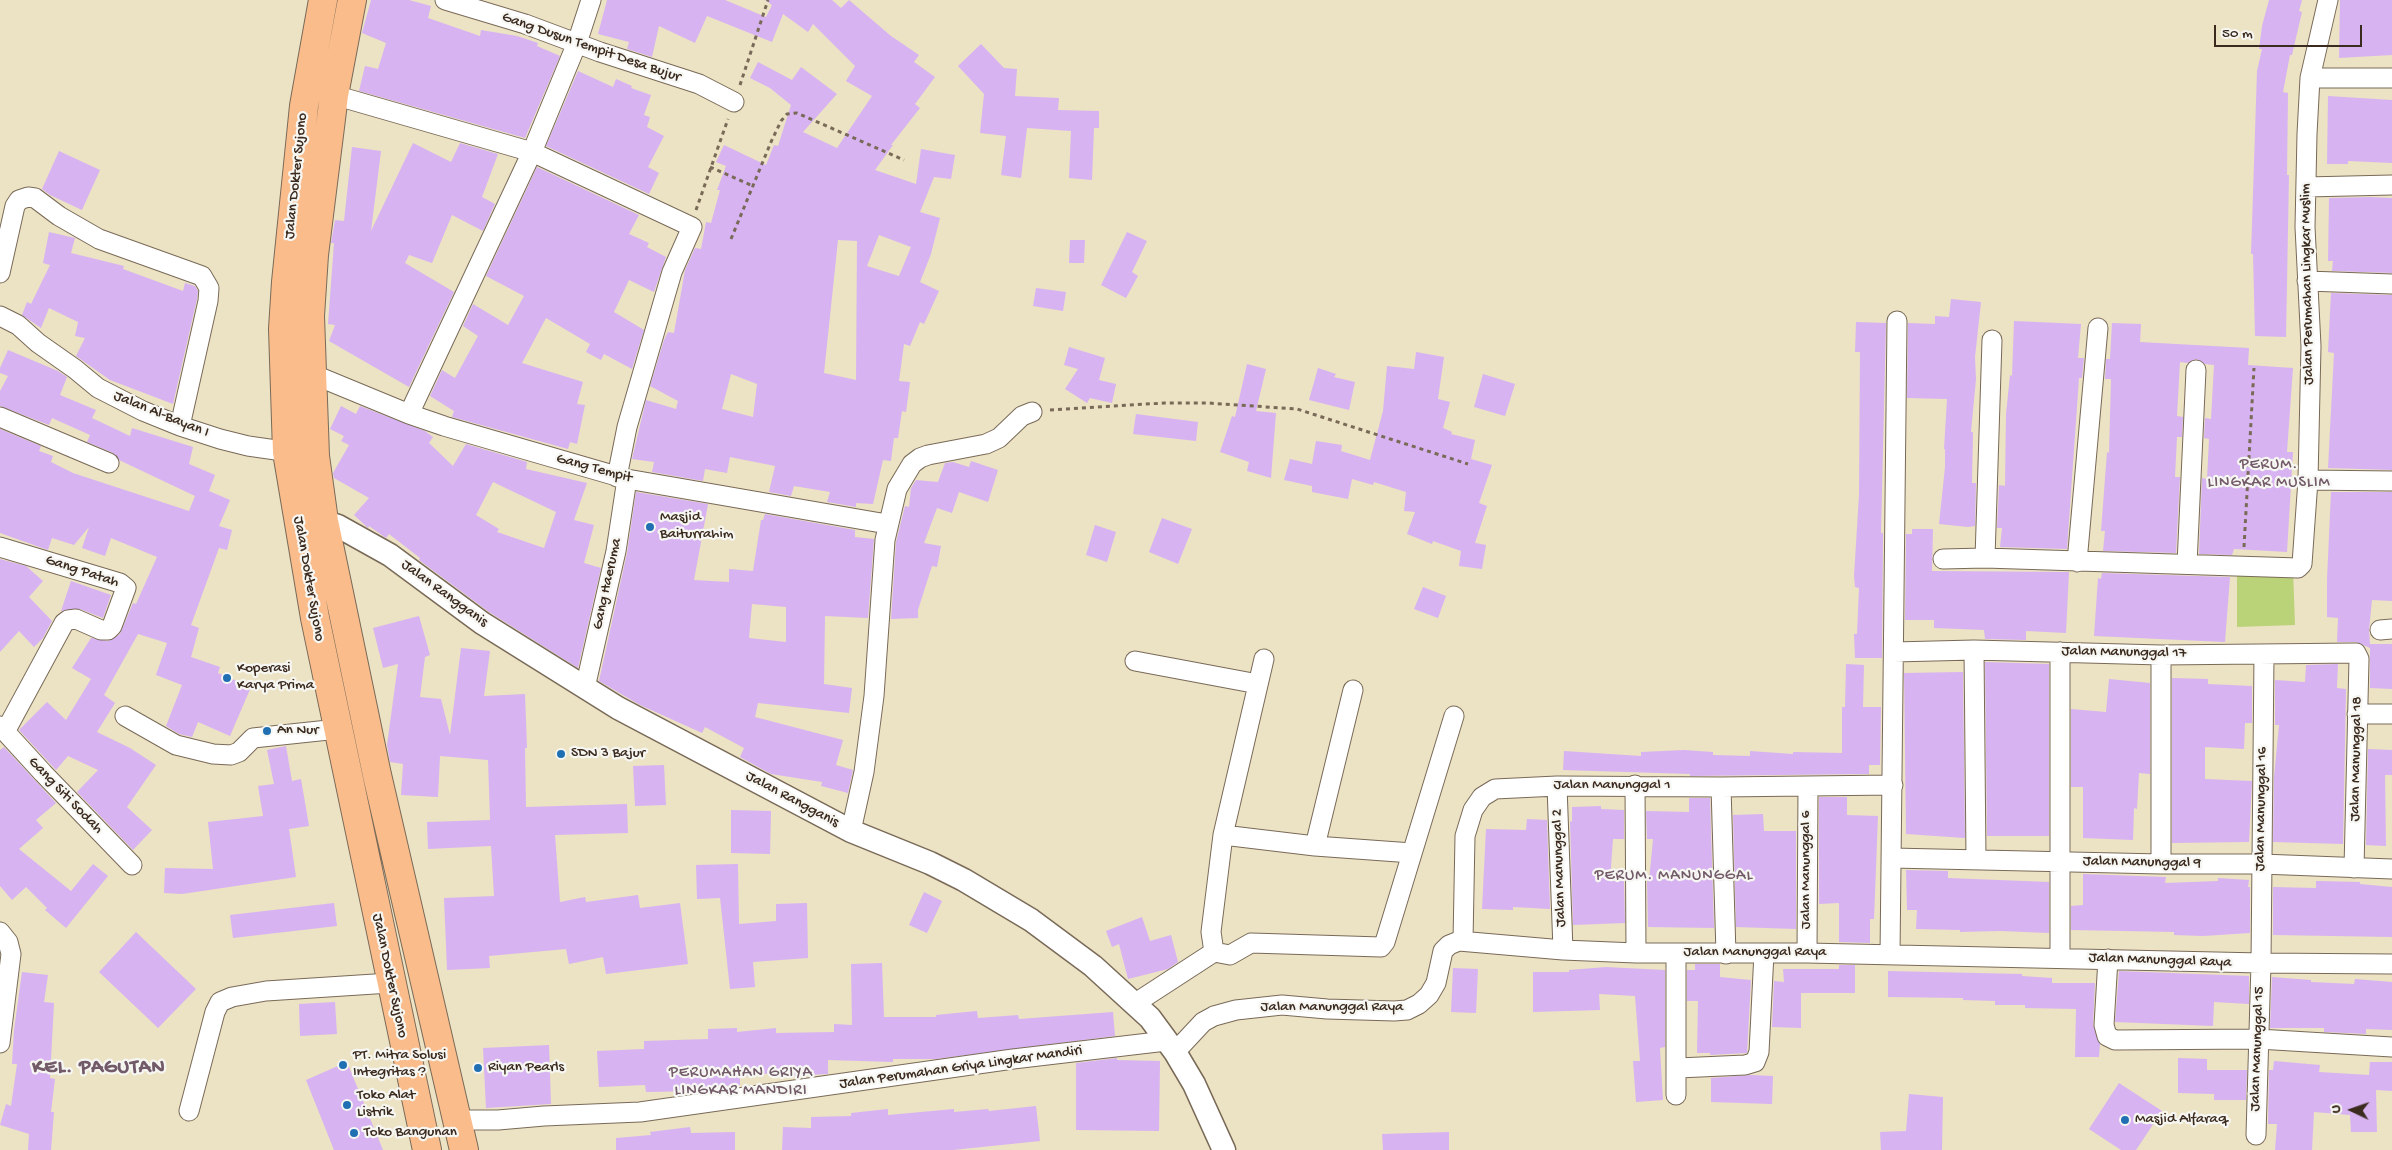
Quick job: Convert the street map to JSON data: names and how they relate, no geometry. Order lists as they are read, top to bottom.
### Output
{
  "streets": {
    "highway": ["Jalan Dokter Sujono"],
    "street": [
      "Gang Dusun Tempit Desa Bujur",
      "Jalan Perumahan Lingkar Muslim",
      "Jalan Al-Bayan I",
      "Gang Tempit",
      "Gang Patah",
      "Gang Haeruma",
      "Jalan Rangganis",
      "Jalan Manunggal 17",
      "Jalan Manunggal 18",
      "Jalan Manunggal 1",
      "Gang Siti Sodah",
      "Jalan Manunggal 16",
      "Jalan Manunggal 9",
      "Jalan Manunggal 2",
      "Jalan Manunggal 6",
      "Jalan Manunggal Raya",
      "Jalan Manunggal 15",
      "Jalan Perumahan Griya Lingkar Mandiri"
    ]
  },
  "crossings": [
    ["Jalan Dokter Sujono", "Jalan Al-Bayan I"],
    ["Jalan Dokter Sujono", "Jalan Rangganis"],
    ["Gang Tempit", "Gang Haeruma"],
    ["Gang Patah", "Gang Siti Sodah"],
    ["Gang Haeruma", "Jalan Rangganis"],
    ["Jalan Rangganis", "Jalan Manunggal Raya"],
    ["Jalan Rangganis", "Jalan Perumahan Griya Lingkar Mandiri"],
    ["Jalan Manunggal 17", "Jalan Manunggal 18"],
    ["Jalan Manunggal 17", "Jalan Manunggal 16"],
    ["Jalan Manunggal 18", "Jalan Manunggal 9"],
    ["Jalan Manunggal 1", "Jalan Manunggal 2"],
    ["Jalan Manunggal 1", "Jalan Manunggal 6"],
    ["Jalan Manunggal 1", "Jalan Manunggal Raya"],
    ["Jalan Manunggal 16", "Jalan Manunggal 9"],
    ["Jalan Manunggal 16", "Jalan Manunggal Raya"],
    ["Jalan Manunggal 16", "Jalan Manunggal 15"],
    ["Jalan Manunggal 2", "Jalan Manunggal Raya"],
    ["Jalan Manunggal 6", "Jalan Manunggal Raya"],
    ["Jalan Manunggal Raya", "Jalan Manunggal 15"],
    ["Jalan Manunggal Raya", "Jalan Perumahan Griya Lingkar Mandiri"]
  ],
  "districts": [
    "PERUM. LINGKAR MUSLIM",
    "PERUM. MANUNGGAL",
    "KEL. PAGUTAN",
    "PERUMAHAN GRIYA LINGKAR MANDIRI"
  ],
  "places": [
    "Masjid Baiturrahim",
    "Koperasi Karya Prima",
    "An Nur",
    "SDN 3 Bajur",
    "PT. Mitra Solusi Integritas ?",
    "Riyan Pearls",
    "Toko Alat Listrik",
    "Masjid Alfaraq",
    "Toko Bangunan"
  ],
  "scale_bar": "50 m",
  "north": "left"
}
